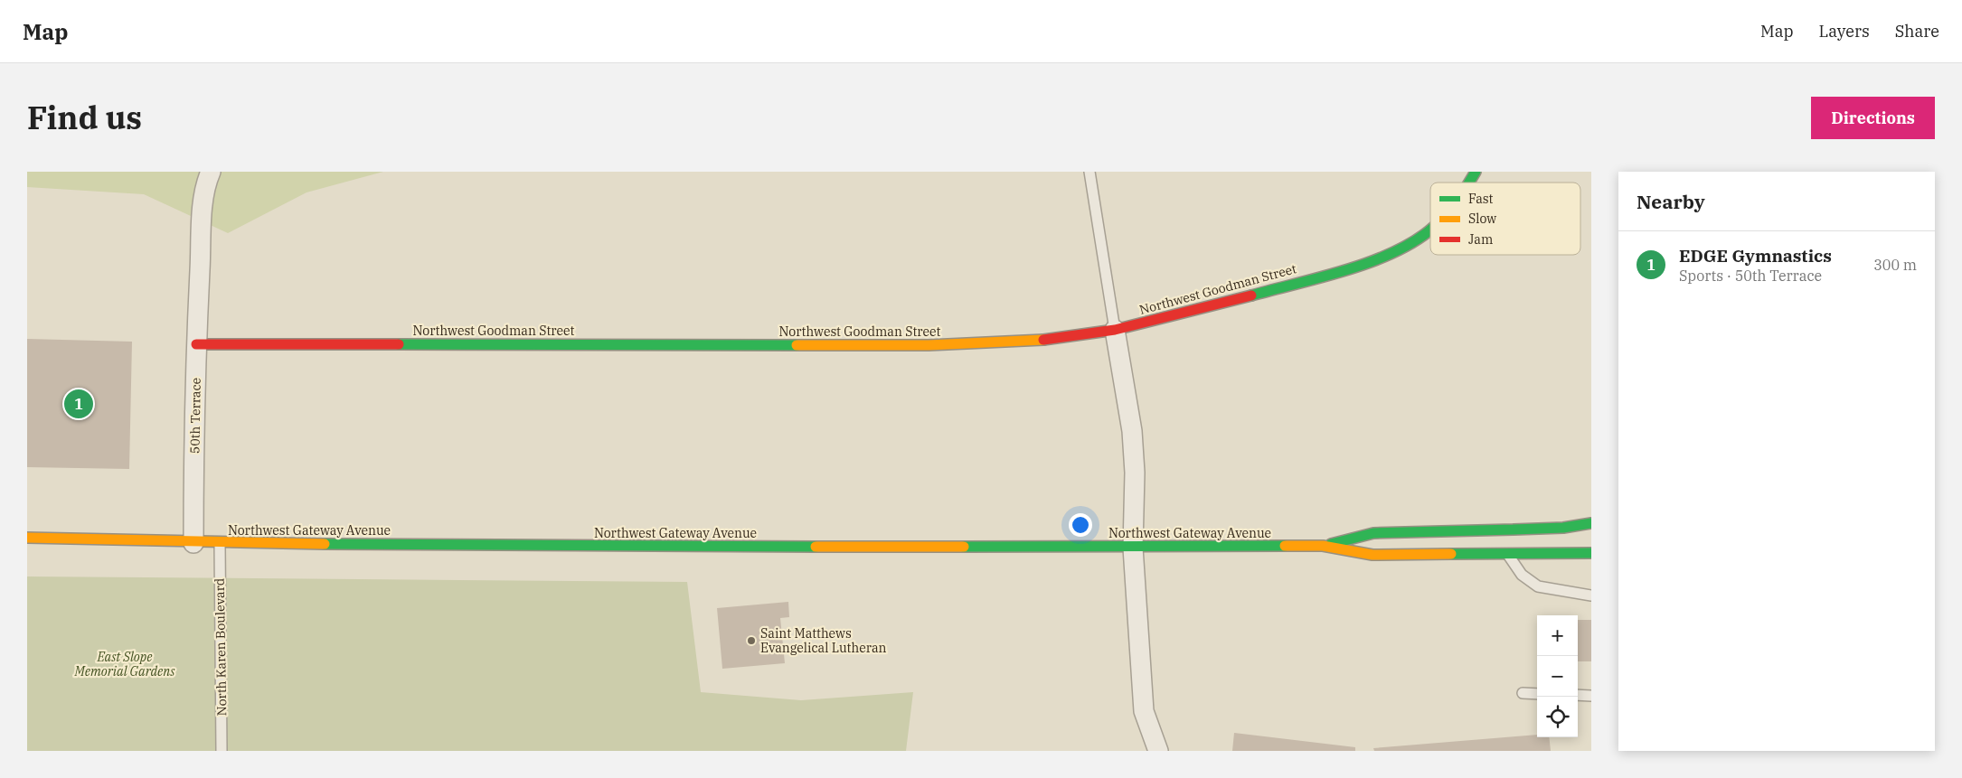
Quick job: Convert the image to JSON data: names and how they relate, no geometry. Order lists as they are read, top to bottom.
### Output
{
  "streets": {
    "main road": ["Northwest Goodman Street", "Northwest Gateway Avenue"],
    "street": ["50th Terrace"],
    "lane": ["North Karen Boulevard"]
  },
  "crossings": [
    ["Northwest Goodman Street", "50th Terrace"],
    ["50th Terrace", "Northwest Gateway Avenue"],
    ["Northwest Gateway Avenue", "North Karen Boulevard"]
  ],
  "parks": ["East Slope Memorial Gardens"],
  "places": ["Saint Matthews Evangelical Lutheran"],
  "legend": ["Fast", "Slow", "Jam"],
  "page": {
    "header": "Map",
    "nav": ["Map", "Layers", "Share"],
    "title": "Find us",
    "buttons": "Directions",
    "heading": "Nearby",
    "list": [
      {
        "mark": "1",
        "name": "EDGE Gymnastics",
        "note": "Sports · 50th Terrace",
        "value": "300 m"
      }
    ],
    "pins": "1",
    "map_buttons": ["+", "−"]
  }
}
